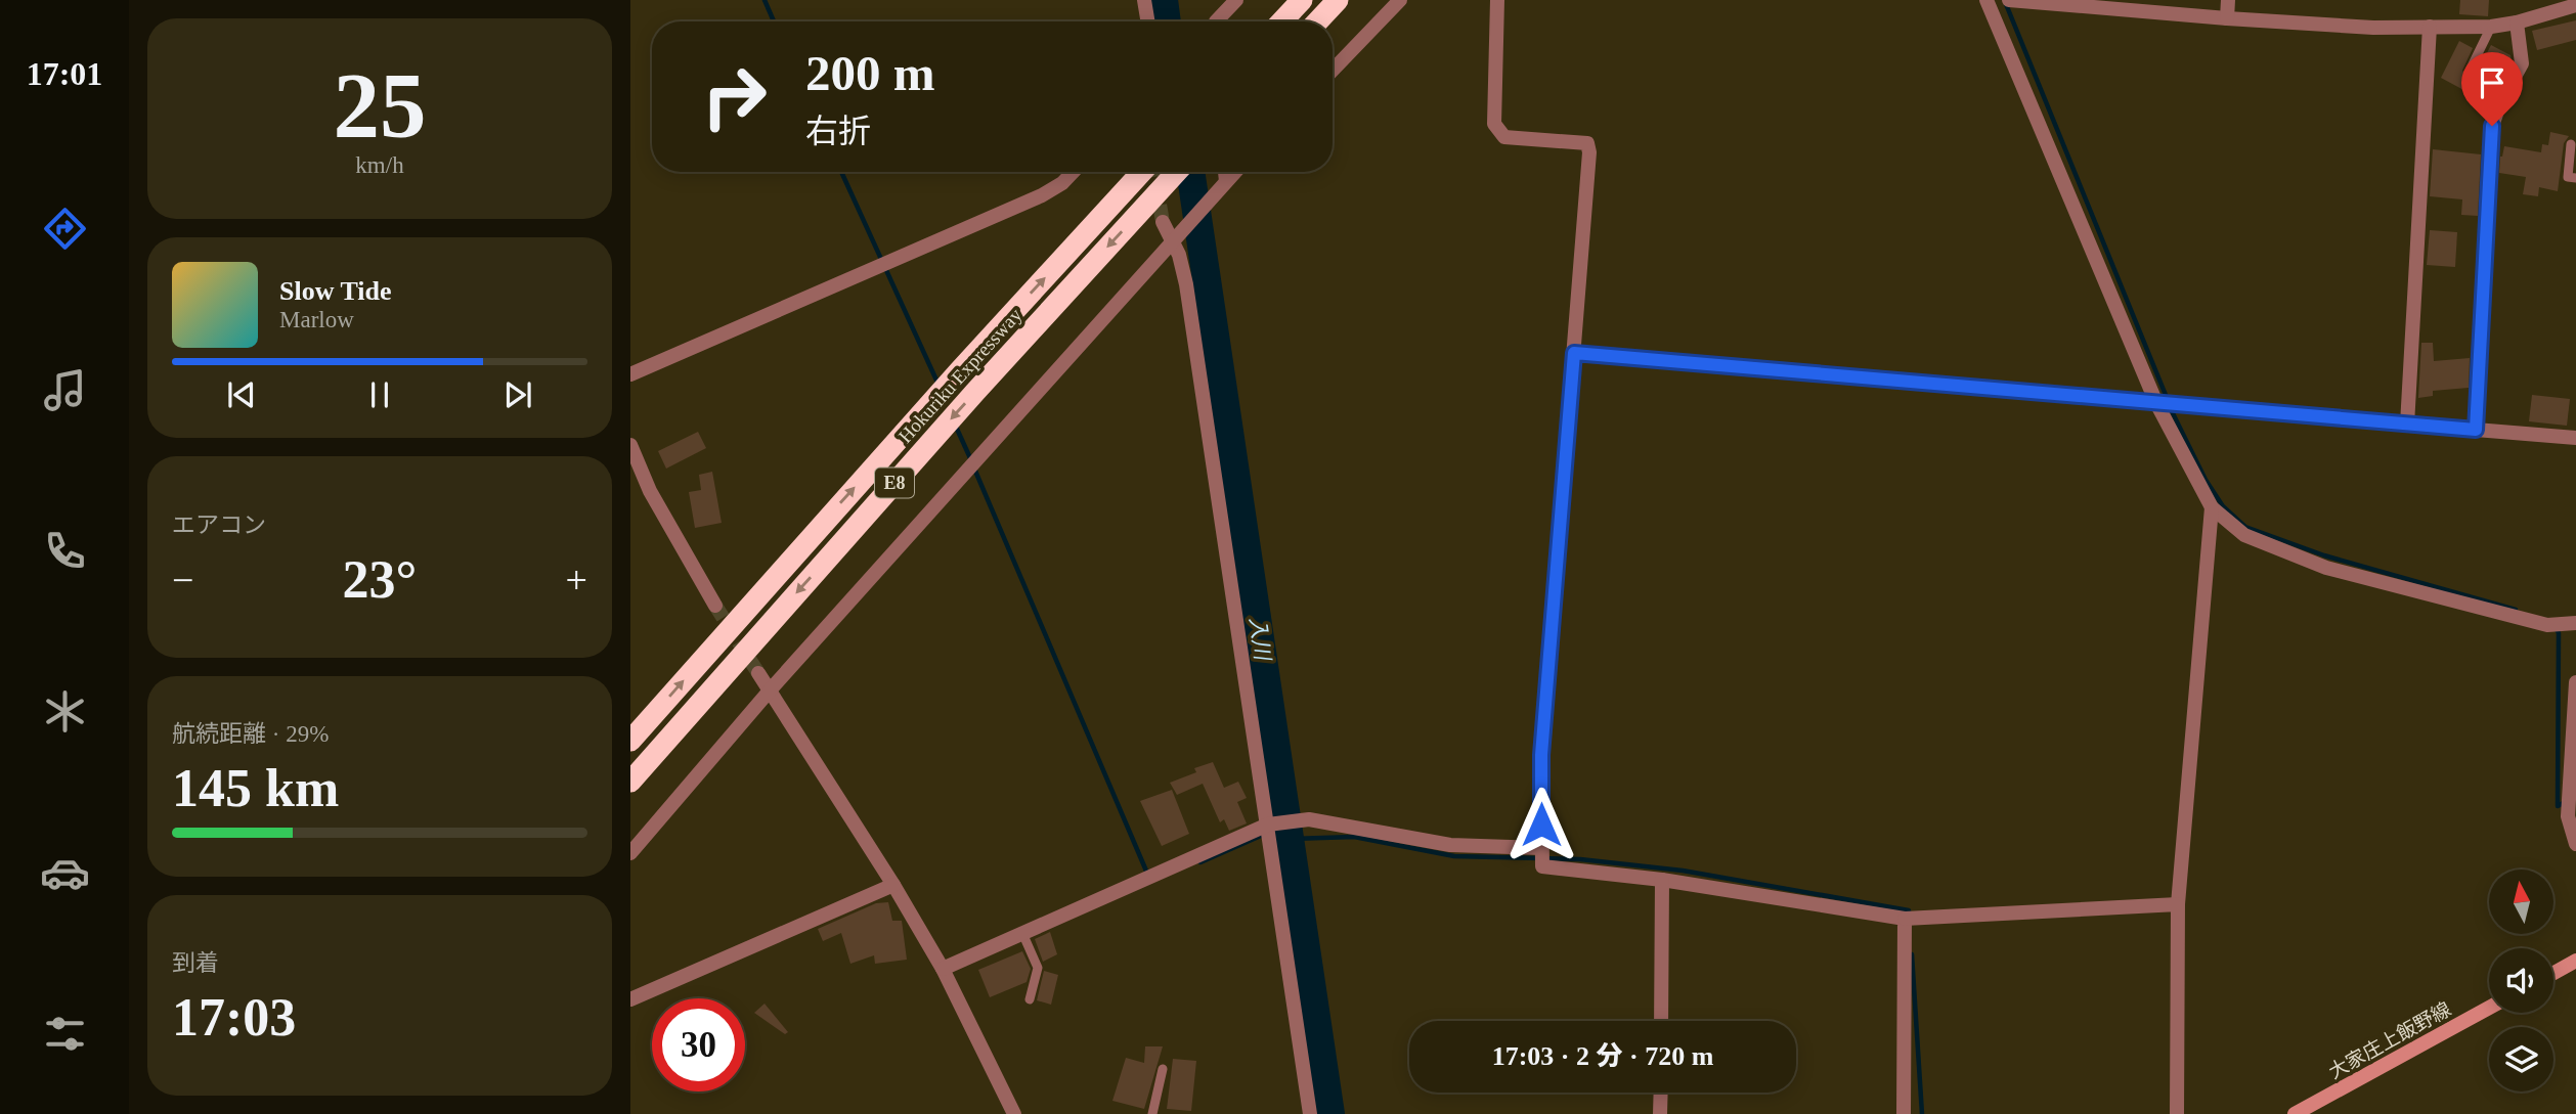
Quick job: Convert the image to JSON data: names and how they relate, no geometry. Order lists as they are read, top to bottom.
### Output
{
  "streets": {
    "highway": ["Hokuriku Expressway", "E8"],
    "main road": ["大家庄上飯野線"]
  },
  "water": ["入川"],
  "north": "top",
  "page": {
    "tabs": "17:01",
    "tile": [
      ["25", "km/h"],
      "エアコン",
      ["航続距離 · 29%", "145 km"],
      ["到着", "17:03"]
    ],
    "turn": ["200 m", "右折"],
    "song": ["Slow Tide", "Marlow"],
    "heat": ["−", "23°", "+"],
    "limit": "30",
    "trip": "17:03 · 2 分 · 720 m"
  }
}
